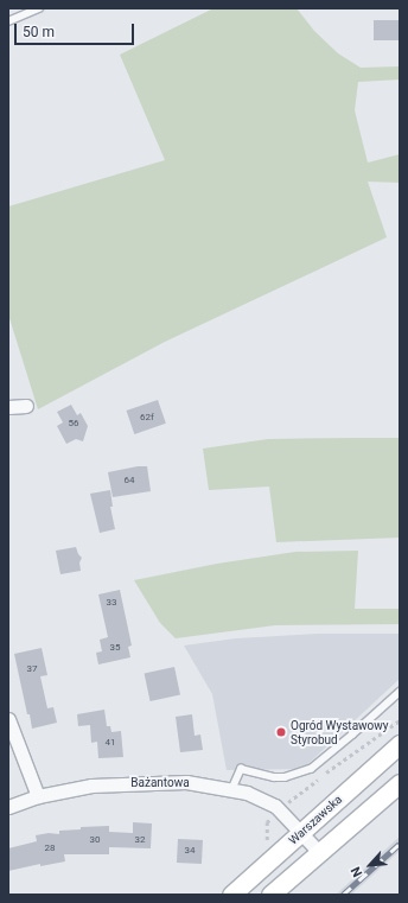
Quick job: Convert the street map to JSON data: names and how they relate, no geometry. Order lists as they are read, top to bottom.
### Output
{
  "streets": {
    "main road": ["Warszawska"],
    "street": ["Bażantowa"]
  },
  "crossings": [
    ["Bażantowa", "Warszawska"]
  ],
  "places": ["Ogród Wystawowy Styrobud"],
  "house_numbers": [
    "62f",
    "56",
    "64",
    "33",
    "35",
    "37",
    "41",
    "30",
    "32",
    "28",
    "34"
  ],
  "scale_bar": "50 m",
  "north": "bottom left"
}
